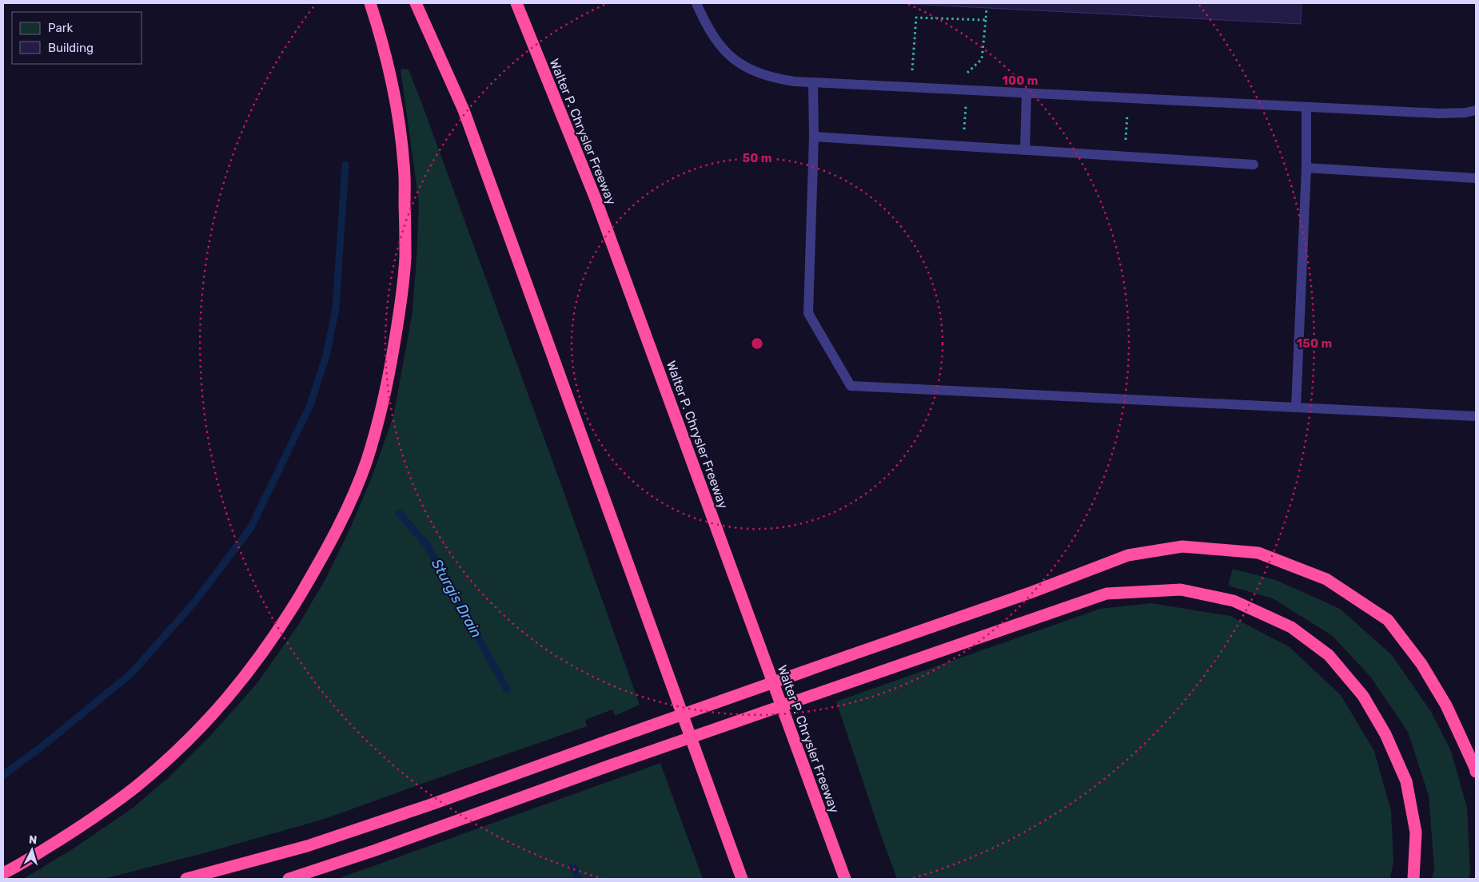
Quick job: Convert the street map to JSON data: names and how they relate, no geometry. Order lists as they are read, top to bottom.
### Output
{
  "streets": {
    "highway": ["Walter P. Chrysler Freeway"]
  },
  "water": ["Sturgis Drain"],
  "legend": ["Park", "Building"],
  "north": "top",
  "rings": ["100 m", "50 m", "150 m"]
}
